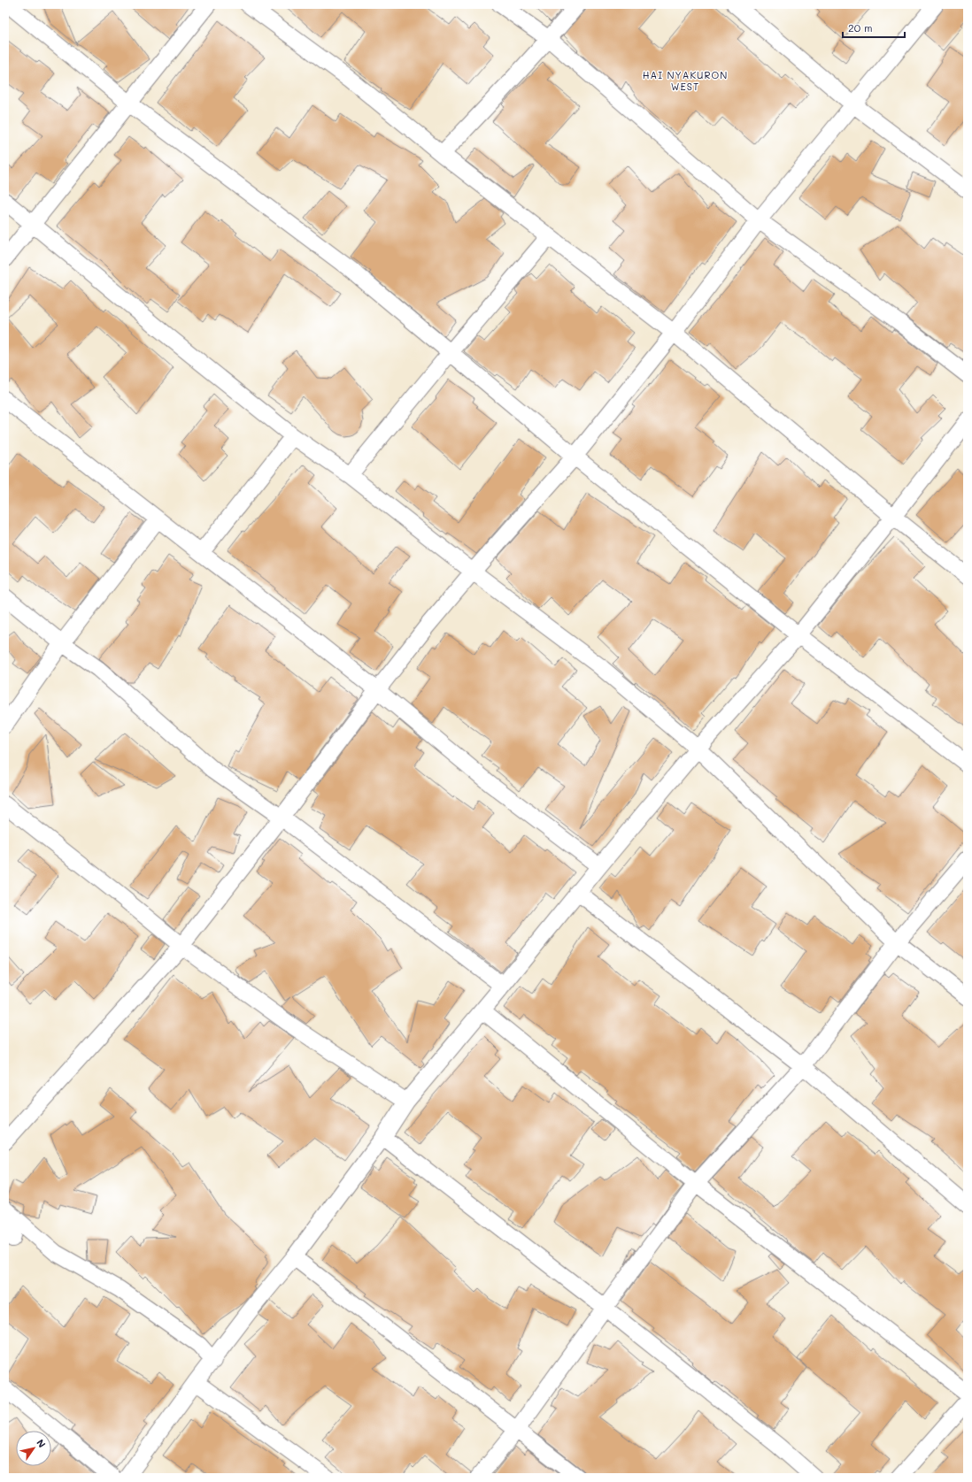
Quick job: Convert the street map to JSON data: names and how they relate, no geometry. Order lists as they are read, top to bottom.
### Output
{
  "districts": ["HAI NYAKURON WEST"],
  "scale_bar": "20 m",
  "north": "top right"
}
